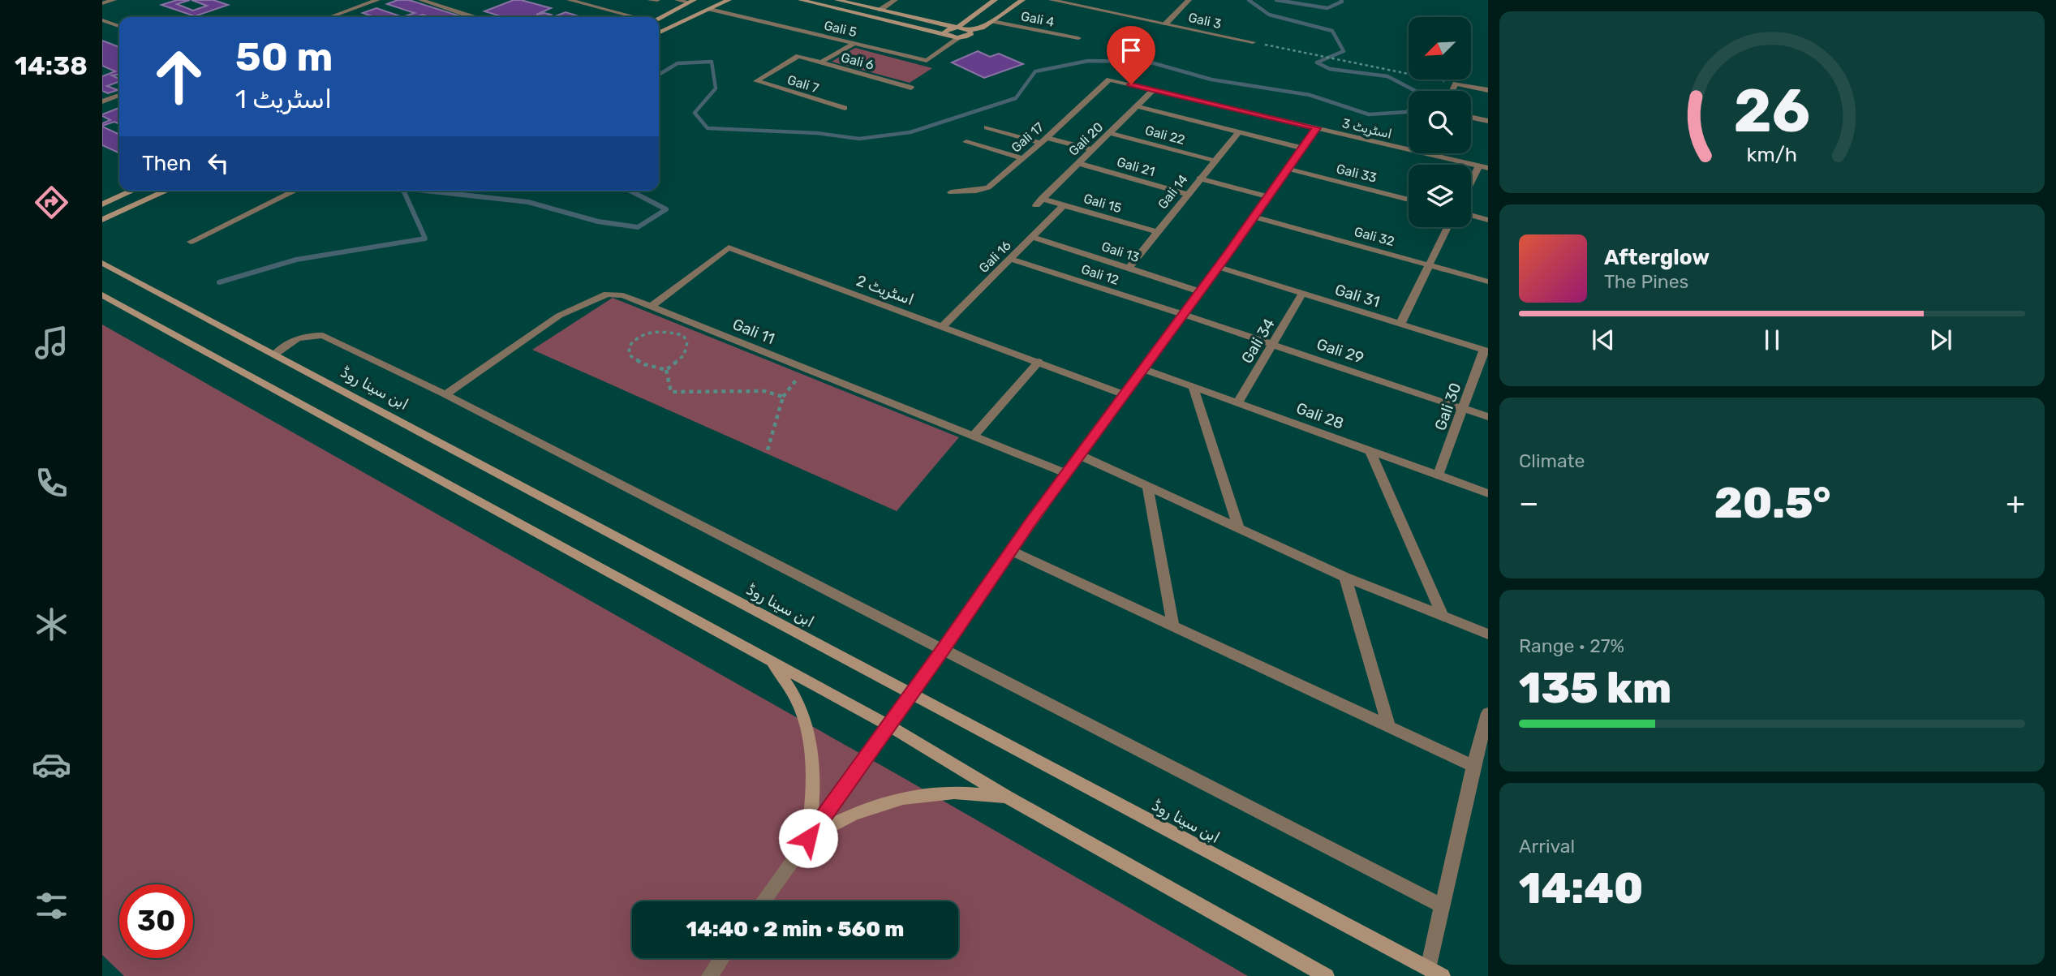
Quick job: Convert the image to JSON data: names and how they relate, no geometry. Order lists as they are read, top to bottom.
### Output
{
  "streets": {
    "main road": ["ابن سینا روڈ"],
    "street": [
      "Gali 4",
      "Gali 3",
      "Gali 5",
      "Gali 6",
      "Gali 7",
      "اسٹریٹ 3",
      "Gali 22",
      "Gali 17",
      "Gali 20",
      "Gali 21",
      "Gali 33",
      "Gali 14",
      "Gali 15",
      "Gali 32",
      "Gali 13",
      "Gali 16",
      "Gali 12",
      "اسٹریٹ 2",
      "Gali 31",
      "Gali 11",
      "Gali 34",
      "Gali 29",
      "Gali 30",
      "Gali 28"
    ]
  },
  "crossings": [
    ["Gali 6", "Gali 7"],
    ["اسٹریٹ 3", "Gali 17"],
    ["اسٹریٹ 3", "Gali 20"],
    ["Gali 22", "Gali 20"],
    ["Gali 22", "Gali 14"],
    ["Gali 20", "Gali 21"],
    ["Gali 20", "Gali 15"],
    ["Gali 21", "Gali 14"],
    ["Gali 14", "Gali 15"],
    ["Gali 14", "Gali 13"],
    ["Gali 15", "Gali 16"],
    ["Gali 13", "Gali 16"],
    ["Gali 16", "Gali 12"],
    ["Gali 16", "اسٹریٹ 2"],
    ["Gali 12", "Gali 29"],
    ["اسٹریٹ 2", "Gali 11"],
    ["Gali 31", "Gali 34"],
    ["Gali 31", "Gali 30"],
    ["Gali 34", "Gali 29"],
    ["Gali 34", "Gali 28"],
    ["Gali 29", "Gali 30"],
    ["Gali 30", "Gali 28"]
  ],
  "north": "bottom left",
  "page": {
    "tabs": "14:38",
    "turn": ["50 m", "اسٹریٹ 1"],
    "then": "Then",
    "song": ["Afterglow", "The Pines"],
    "tile": [
      "Climate",
      ["Range · 27%", "135 km"],
      ["Arrival", "14:40"]
    ],
    "heat": ["−", "20.5°", "+"],
    "limit": "30",
    "trip": "14:40 · 2 min · 560 m",
    "gauge": ["26", "km/h"]
  }
}
